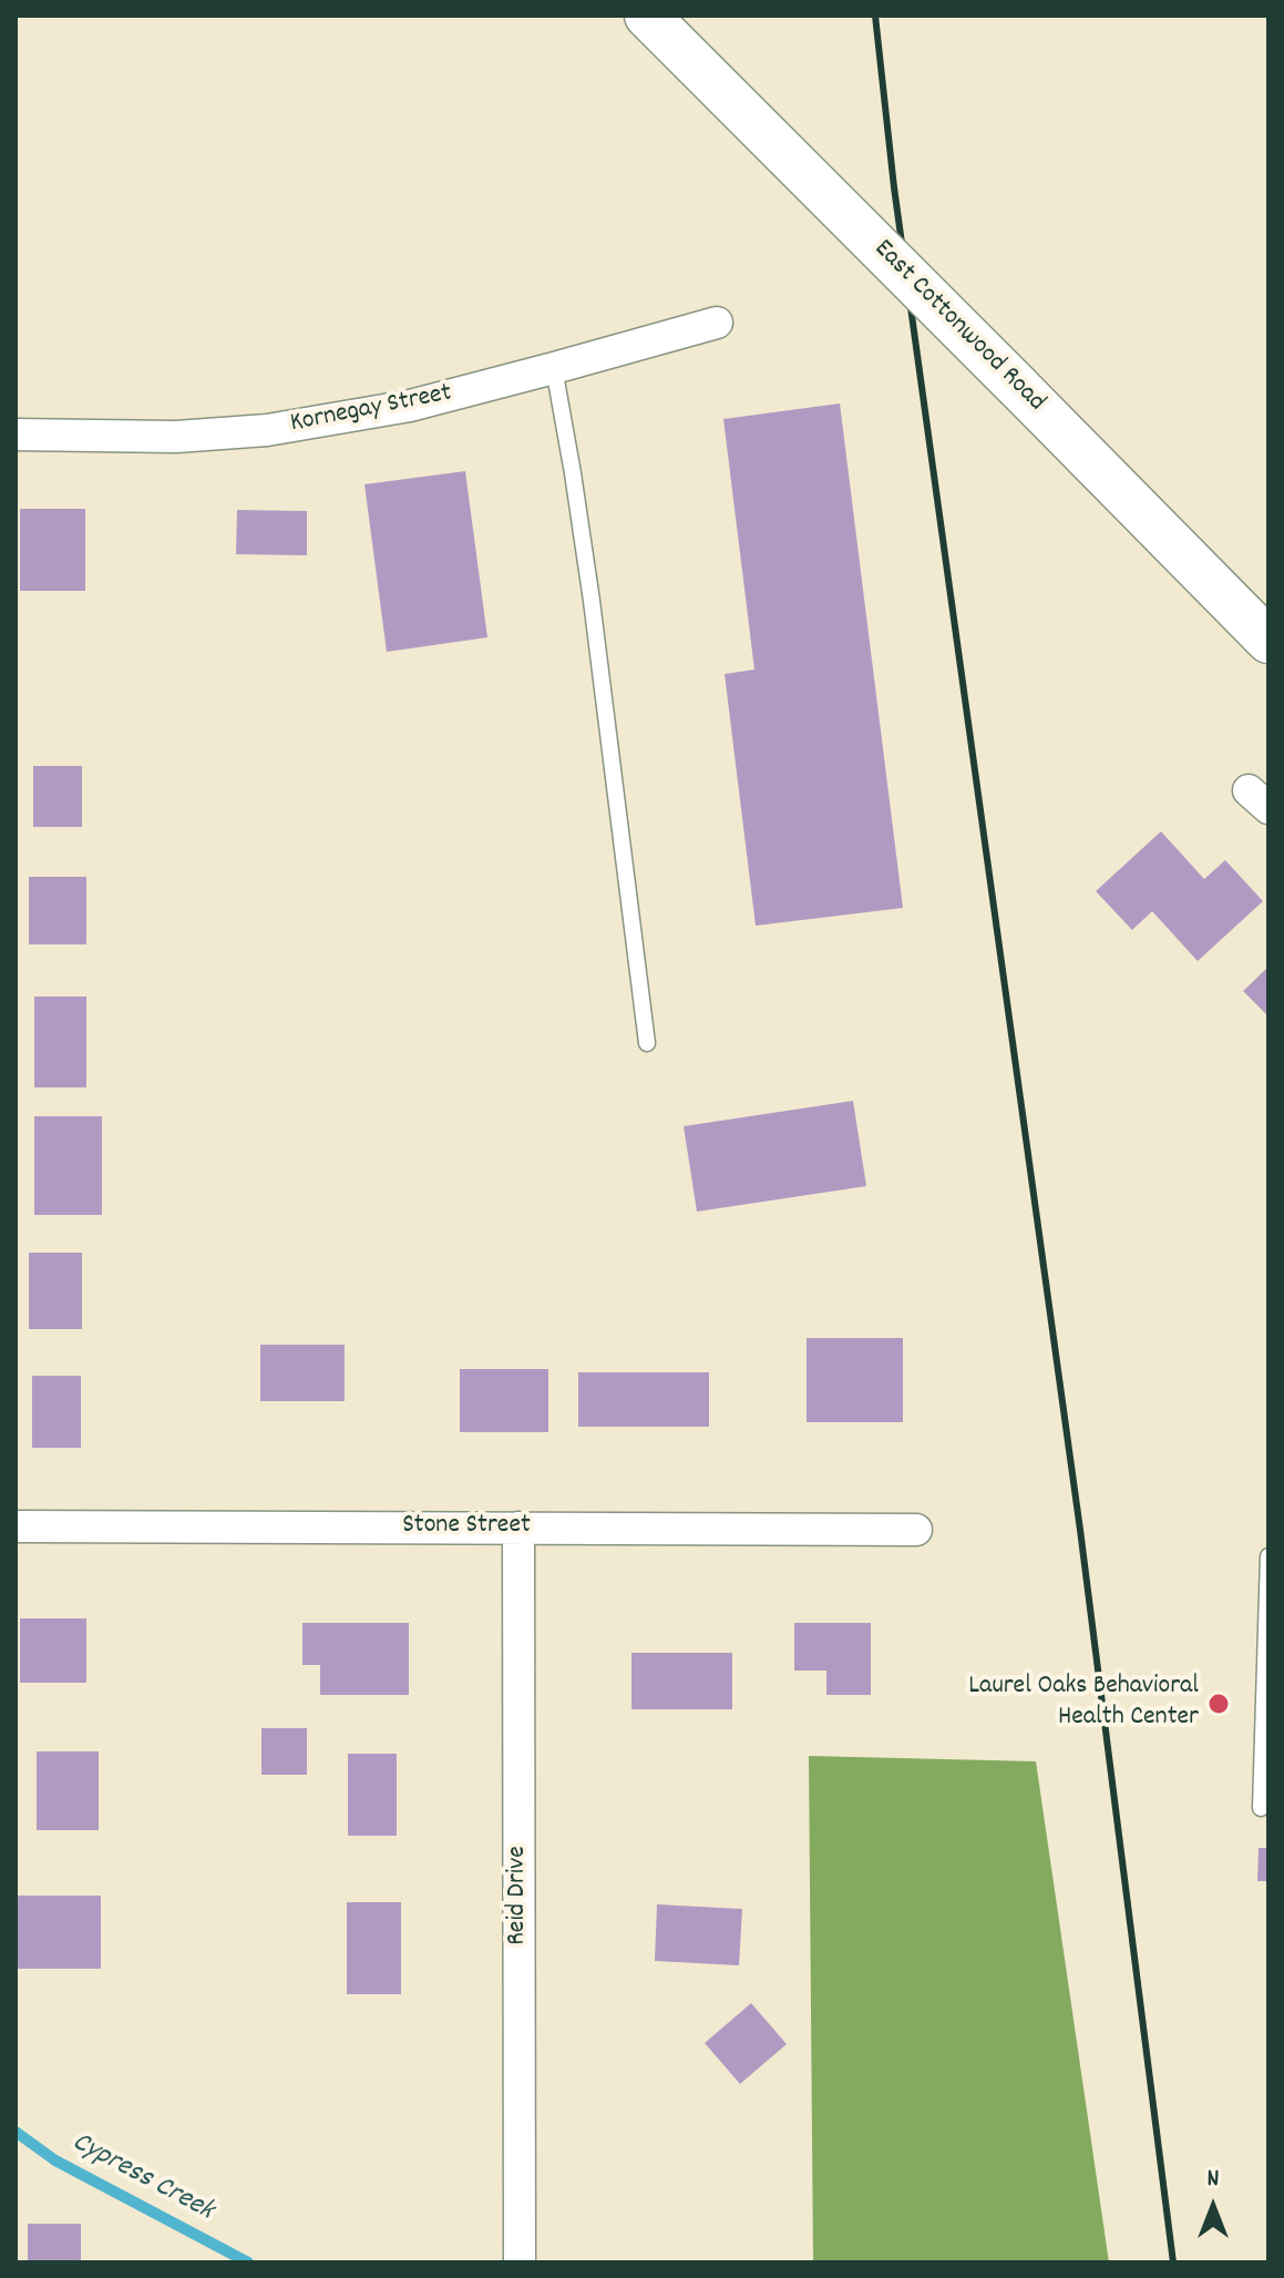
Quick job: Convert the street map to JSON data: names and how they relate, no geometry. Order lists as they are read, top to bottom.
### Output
{
  "streets": {
    "main road": ["East Cottonwood Road"],
    "street": ["Kornegay Street", "Stone Street", "Reid Drive"]
  },
  "crossings": [
    ["Stone Street", "Reid Drive"]
  ],
  "water": ["Cypress Creek"],
  "places": ["Laurel Oaks Behavioral Health Center"],
  "north": "top"
}
